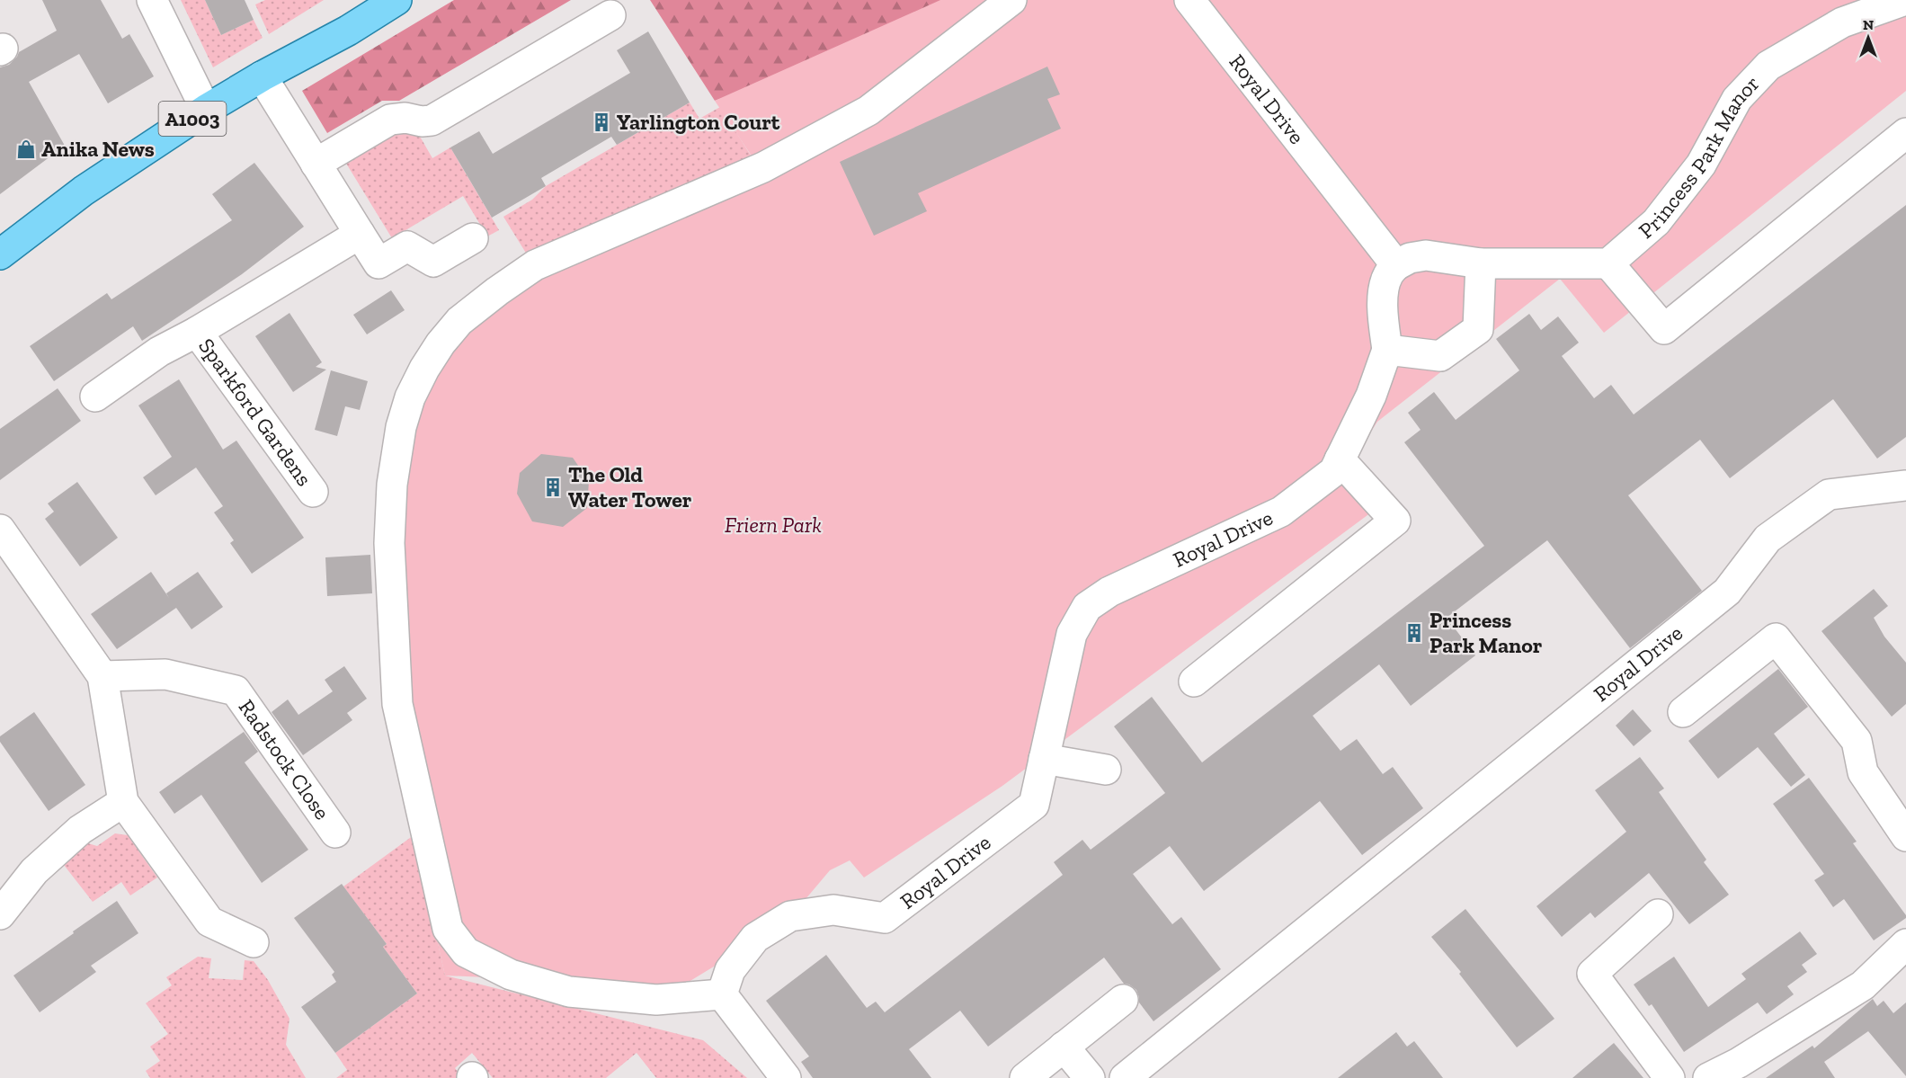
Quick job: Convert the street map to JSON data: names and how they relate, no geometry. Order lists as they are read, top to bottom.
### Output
{
  "streets": {
    "main road": ["A1003"],
    "street": [
      "Royal Drive",
      "Princess Park Manor",
      "Sparkford Gardens",
      "Radstock Close"
    ]
  },
  "parks": ["Friern Park"],
  "places": {
    "building": ["Yarlington Court", "The Old Water Tower", "Princess Park Manor"],
    "shop": ["Anika News"]
  },
  "north": "top"
}
